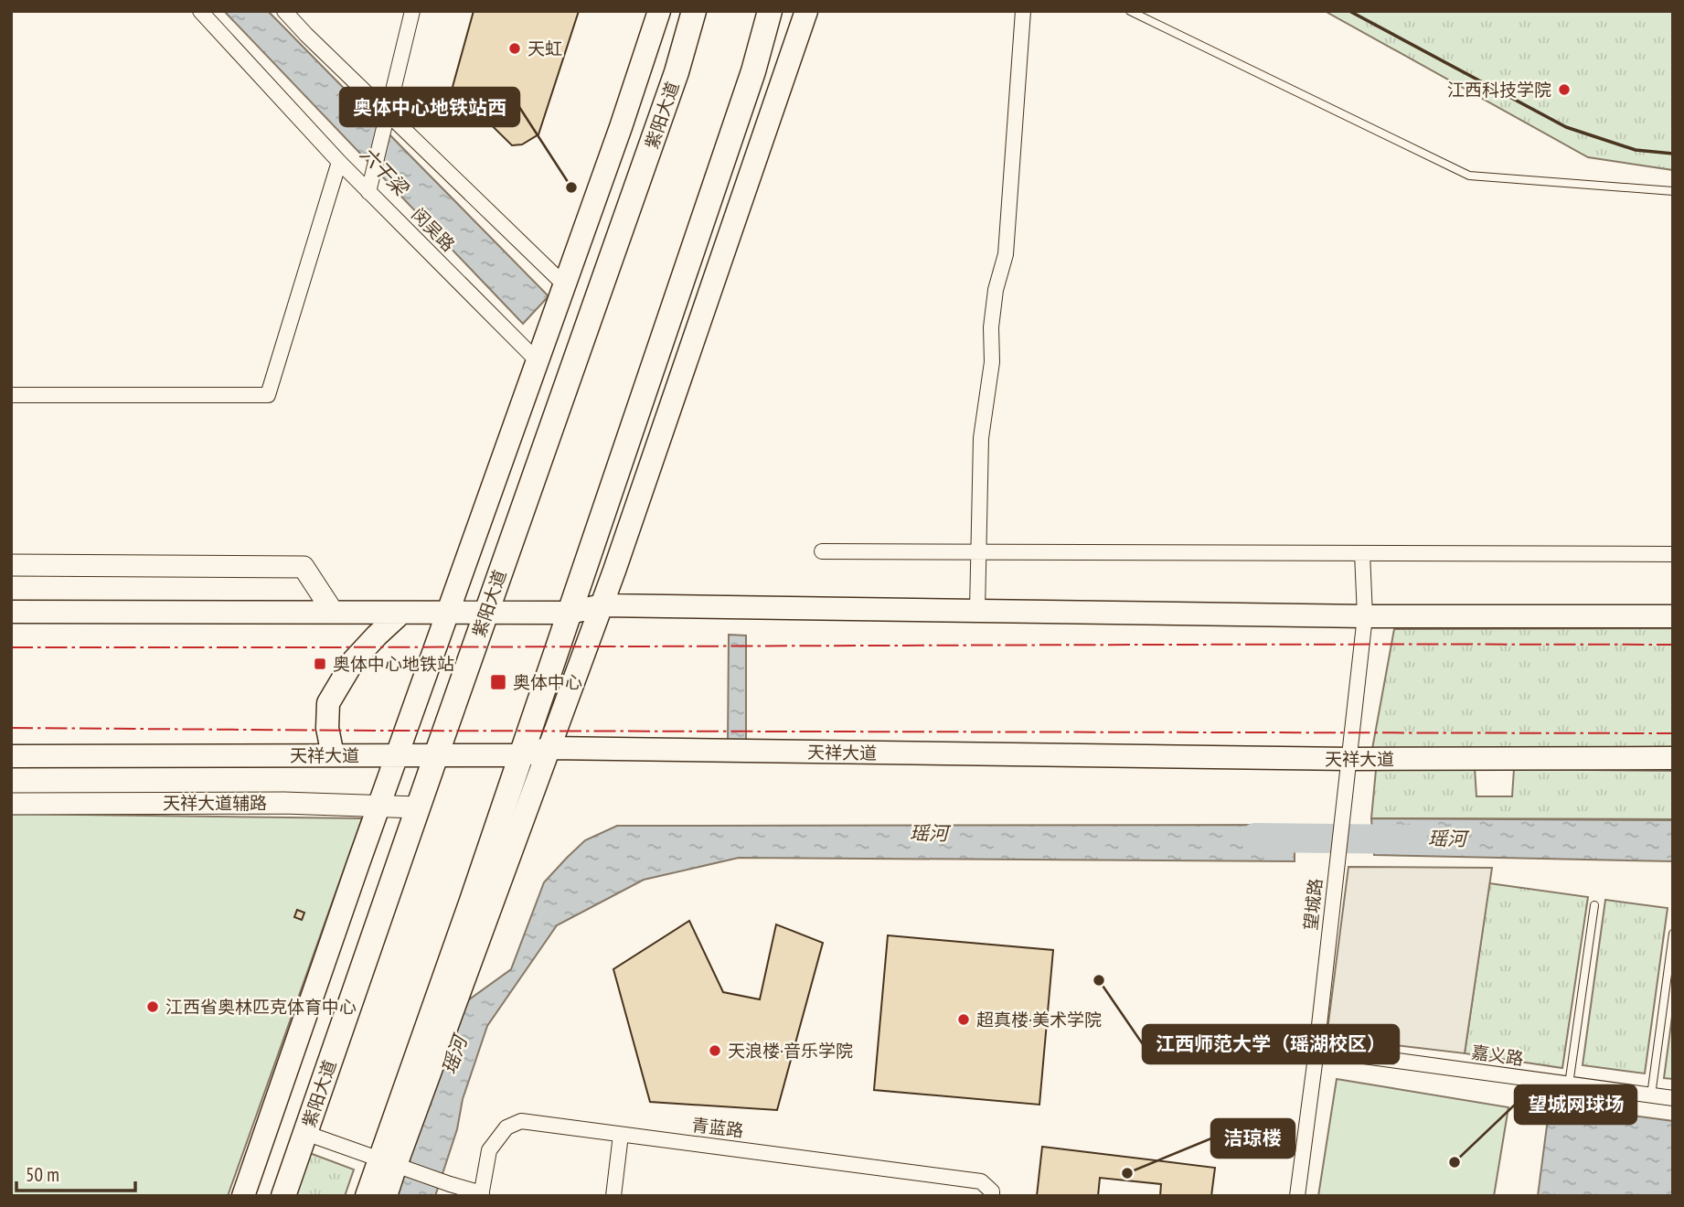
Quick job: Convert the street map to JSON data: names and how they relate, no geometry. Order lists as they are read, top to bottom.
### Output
{
  "streets": {
    "highway": ["紫阳大道"],
    "main road": ["天祥大道", "天祥大道辅路"],
    "street": [
      "闵吴路",
      "望城路",
      "嘉义路",
      "青蓝路"
    ]
  },
  "crossings": [
    ["紫阳大道", "天祥大道"],
    ["紫阳大道", "天祥大道辅路"],
    ["天祥大道", "望城路"],
    ["望城路", "嘉义路"]
  ],
  "water": ["六干梁", "瑶河"],
  "places": {
    "other": [
      "天虹",
      "江西科技学院",
      "奥体中心地铁站西",
      "江西师范大学（瑶湖校区）",
      "江西省奥林匹克体育中心",
      "超真楼·美术学院",
      "天浪楼·音乐学院",
      "望城网球场",
      "洁琼楼"
    ],
    "transit": ["奥体中心地铁站", "奥体中心"]
  },
  "scale_bar": "50 m"
}
